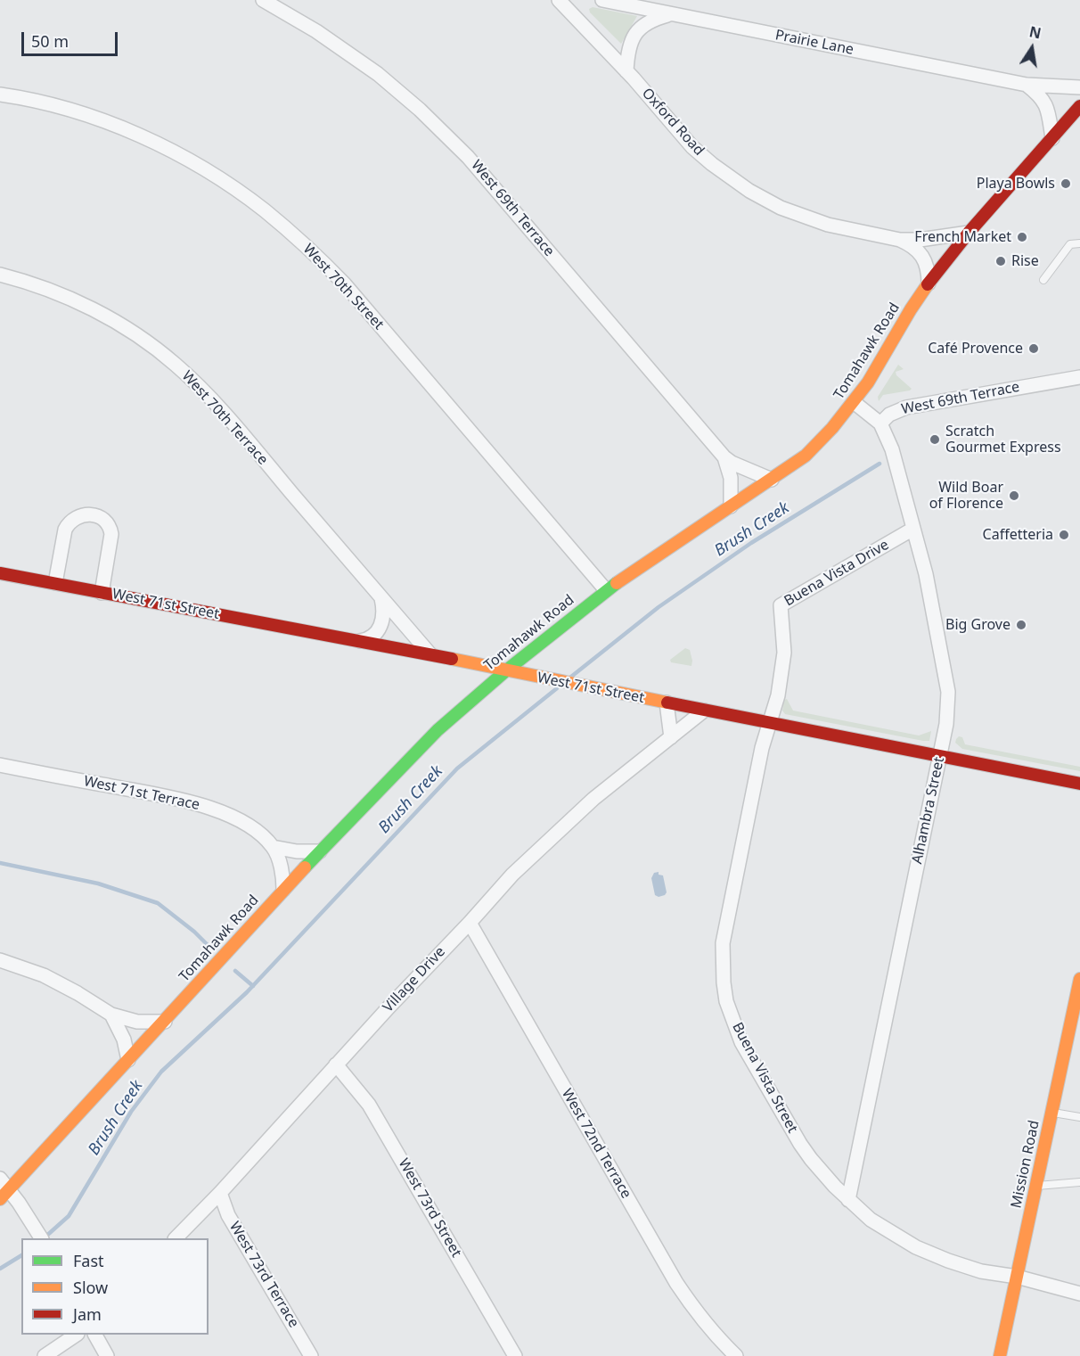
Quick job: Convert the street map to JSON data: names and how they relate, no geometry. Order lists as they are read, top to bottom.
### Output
{
  "streets": {
    "street": [
      "Prairie Lane",
      "Oxford Road",
      "West 69th Terrace",
      "West 70th Street",
      "Tomahawk Road",
      "West 70th Terrace",
      "Buena Vista Drive",
      "West 71st Street",
      "West 71st Terrace",
      "Alhambra Street",
      "Village Drive",
      "Buena Vista Street",
      "West 72nd Terrace",
      "Mission Road",
      "West 73rd Street",
      "West 73rd Terrace"
    ]
  },
  "crossings": [
    ["Oxford Road", "Tomahawk Road"],
    ["West 69th Terrace", "Tomahawk Road"],
    ["West 69th Terrace", "Alhambra Street"],
    ["West 70th Street", "Tomahawk Road"],
    ["Tomahawk Road", "West 71st Street"],
    ["Tomahawk Road", "West 71st Terrace"],
    ["West 70th Terrace", "West 71st Street"],
    ["Buena Vista Drive", "West 71st Street"],
    ["Buena Vista Drive", "Alhambra Street"],
    ["Buena Vista Drive", "Buena Vista Street"],
    ["West 71st Street", "Alhambra Street"],
    ["West 71st Street", "Village Drive"],
    ["West 71st Street", "Buena Vista Street"],
    ["Alhambra Street", "Buena Vista Street"],
    ["Village Drive", "West 72nd Terrace"],
    ["Village Drive", "West 73rd Street"],
    ["Village Drive", "West 73rd Terrace"],
    ["Buena Vista Street", "Mission Road"]
  ],
  "water": ["Brush Creek"],
  "places": [
    "Playa Bowls",
    "French Market",
    "Rise",
    "Café Provence",
    "Scratch Gourmet Express",
    "Wild Boar of Florence",
    "Caffetteria",
    "Big Grove"
  ],
  "legend": ["Fast", "Slow", "Jam"],
  "scale_bar": "50 m",
  "north": "top"
}
